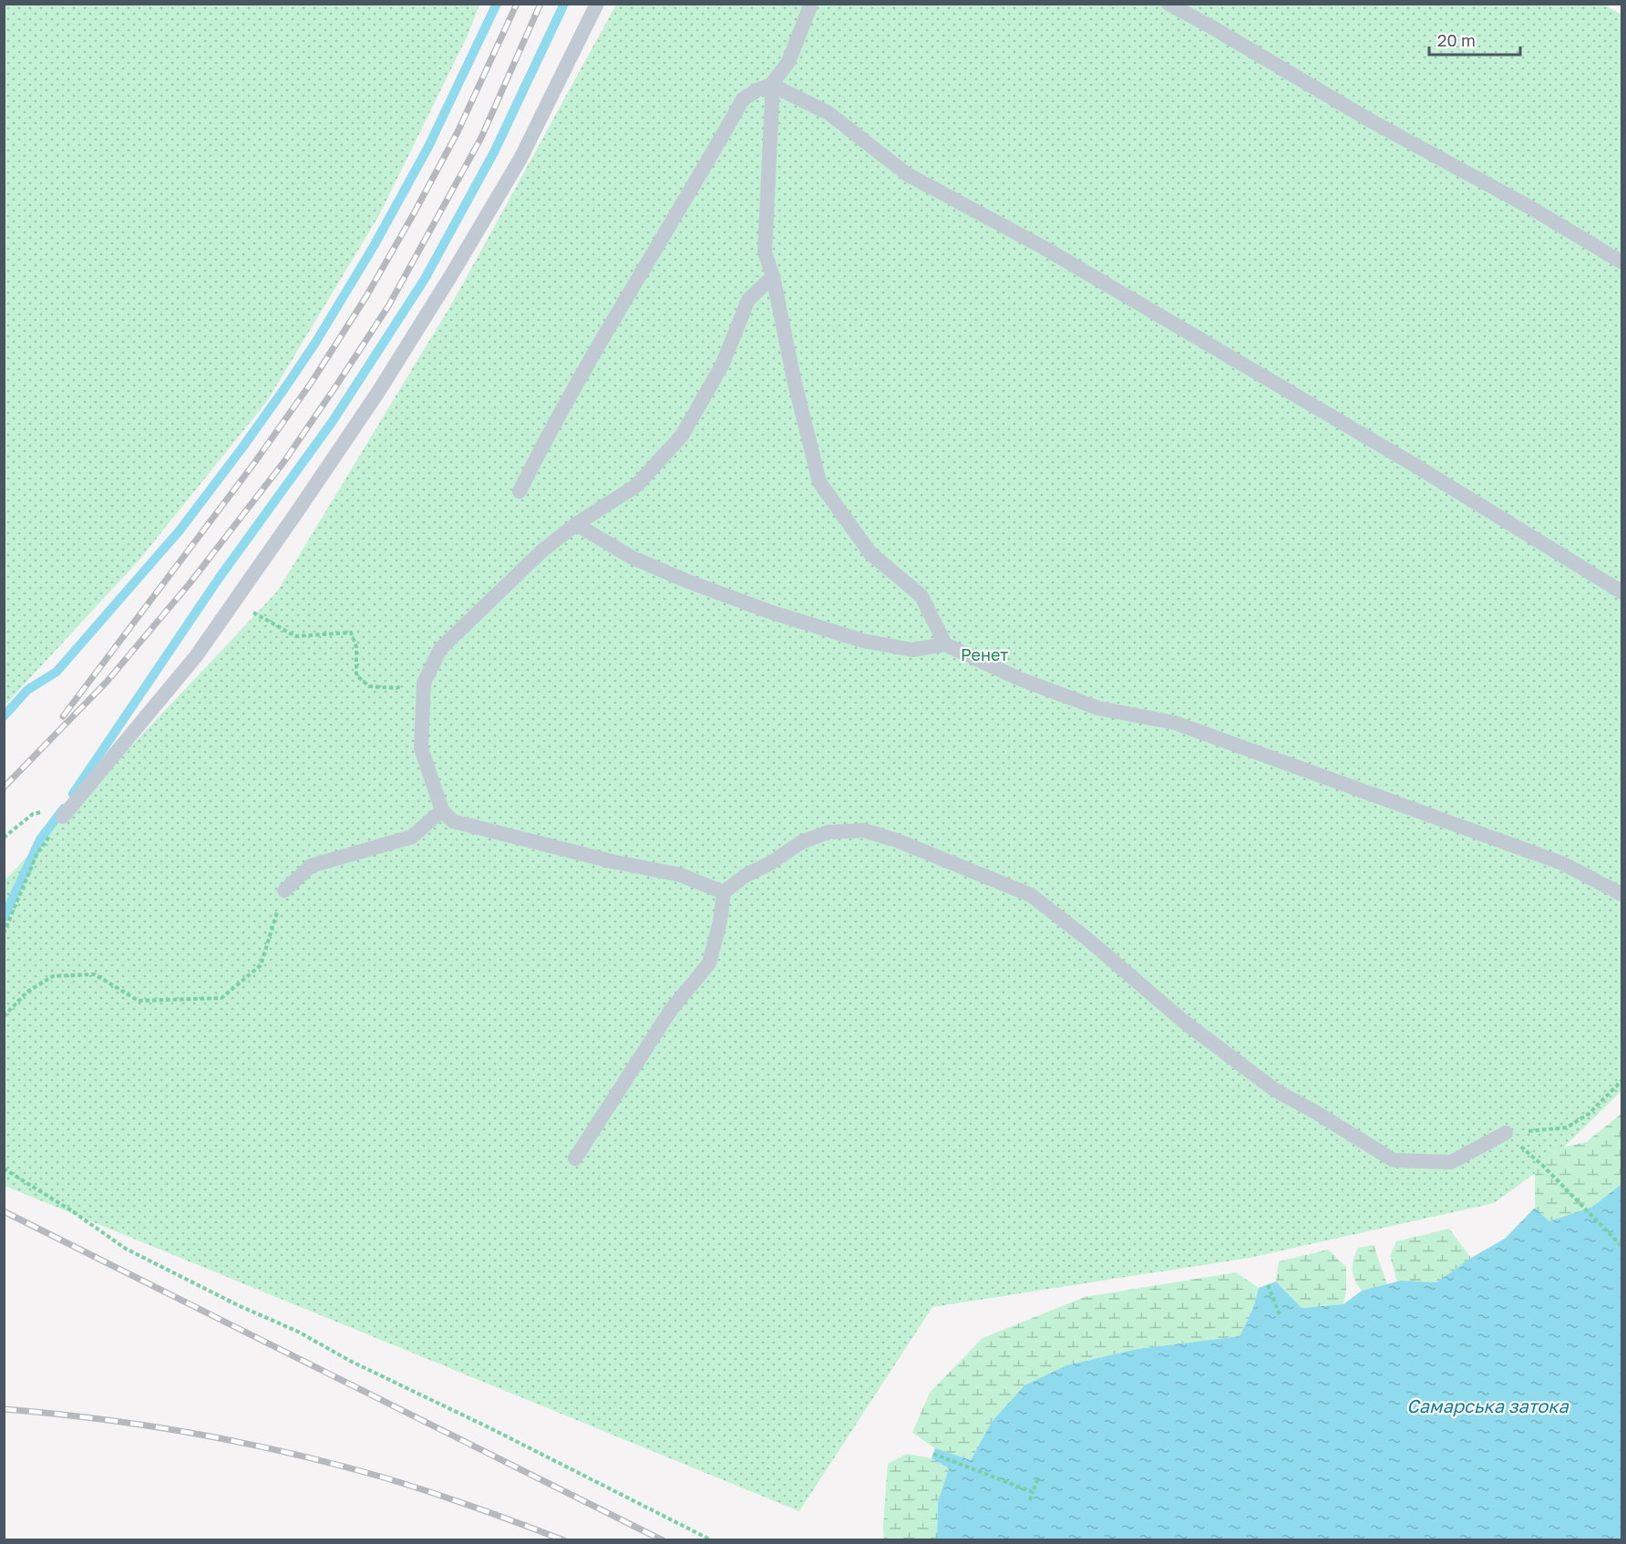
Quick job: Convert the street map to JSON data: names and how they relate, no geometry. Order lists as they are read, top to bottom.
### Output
{
  "water": ["Самарська затока"],
  "parks": ["Ренет"],
  "scale_bar": "20 m"
}
